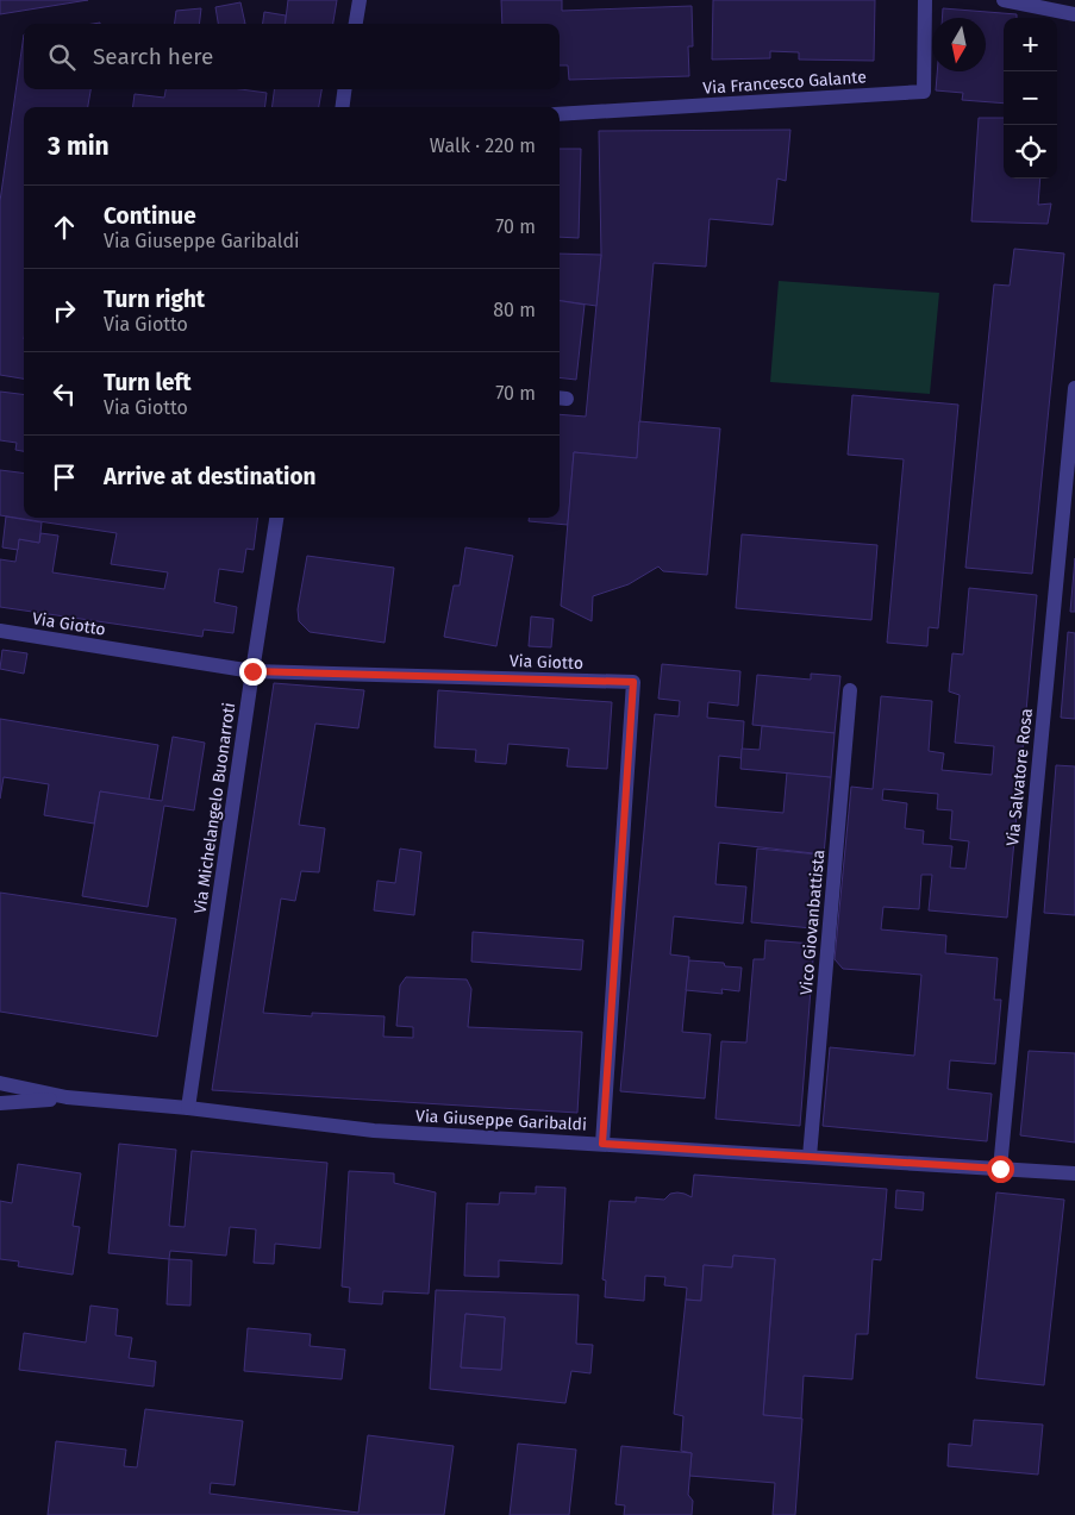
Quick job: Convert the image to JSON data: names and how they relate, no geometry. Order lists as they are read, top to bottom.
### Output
{
  "streets": {
    "street": [
      "Via Francesco Galante",
      "Via Giotto",
      "Via Salvatore Rosa",
      "Via Michelangelo Buonarroti",
      "Vico Giovanbattista",
      "Via Giuseppe Garibaldi"
    ]
  },
  "crossings": [
    ["Via Giotto", "Via Michelangelo Buonarroti"],
    ["Via Giotto", "Via Giuseppe Garibaldi"],
    ["Via Salvatore Rosa", "Via Giuseppe Garibaldi"],
    ["Via Michelangelo Buonarroti", "Via Giuseppe Garibaldi"],
    ["Vico Giovanbattista", "Via Giuseppe Garibaldi"]
  ],
  "north": "bottom",
  "page": {
    "map_buttons": ["+", "−"],
    "search": "Search here",
    "heading": ["3 min", "Walk · 220 m"],
    "list": [
      ["Continue", "Via Giuseppe Garibaldi", "70 m"],
      ["Turn right", "Via Giotto", "80 m"],
      ["Turn left", "Via Giotto", "70 m"],
      "Arrive at destination"
    ]
  }
}
